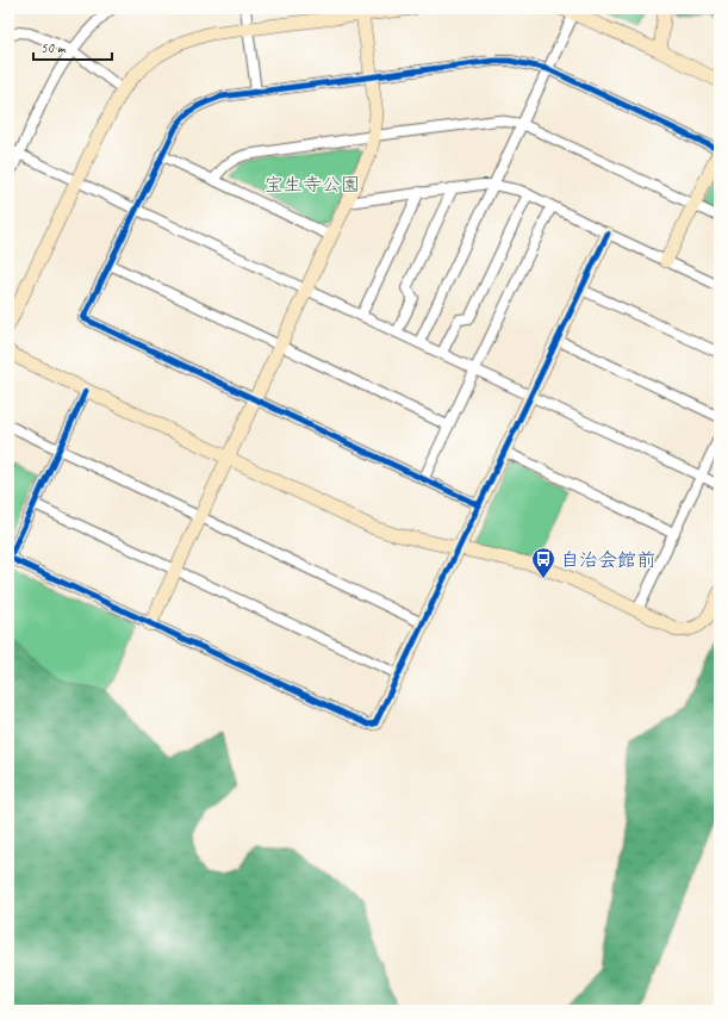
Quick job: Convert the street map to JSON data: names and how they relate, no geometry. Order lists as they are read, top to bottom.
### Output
{
  "parks": ["宝生寺公園"],
  "places": {
    "bus stop": ["自治会館前"]
  },
  "scale_bar": "50 m"
}
